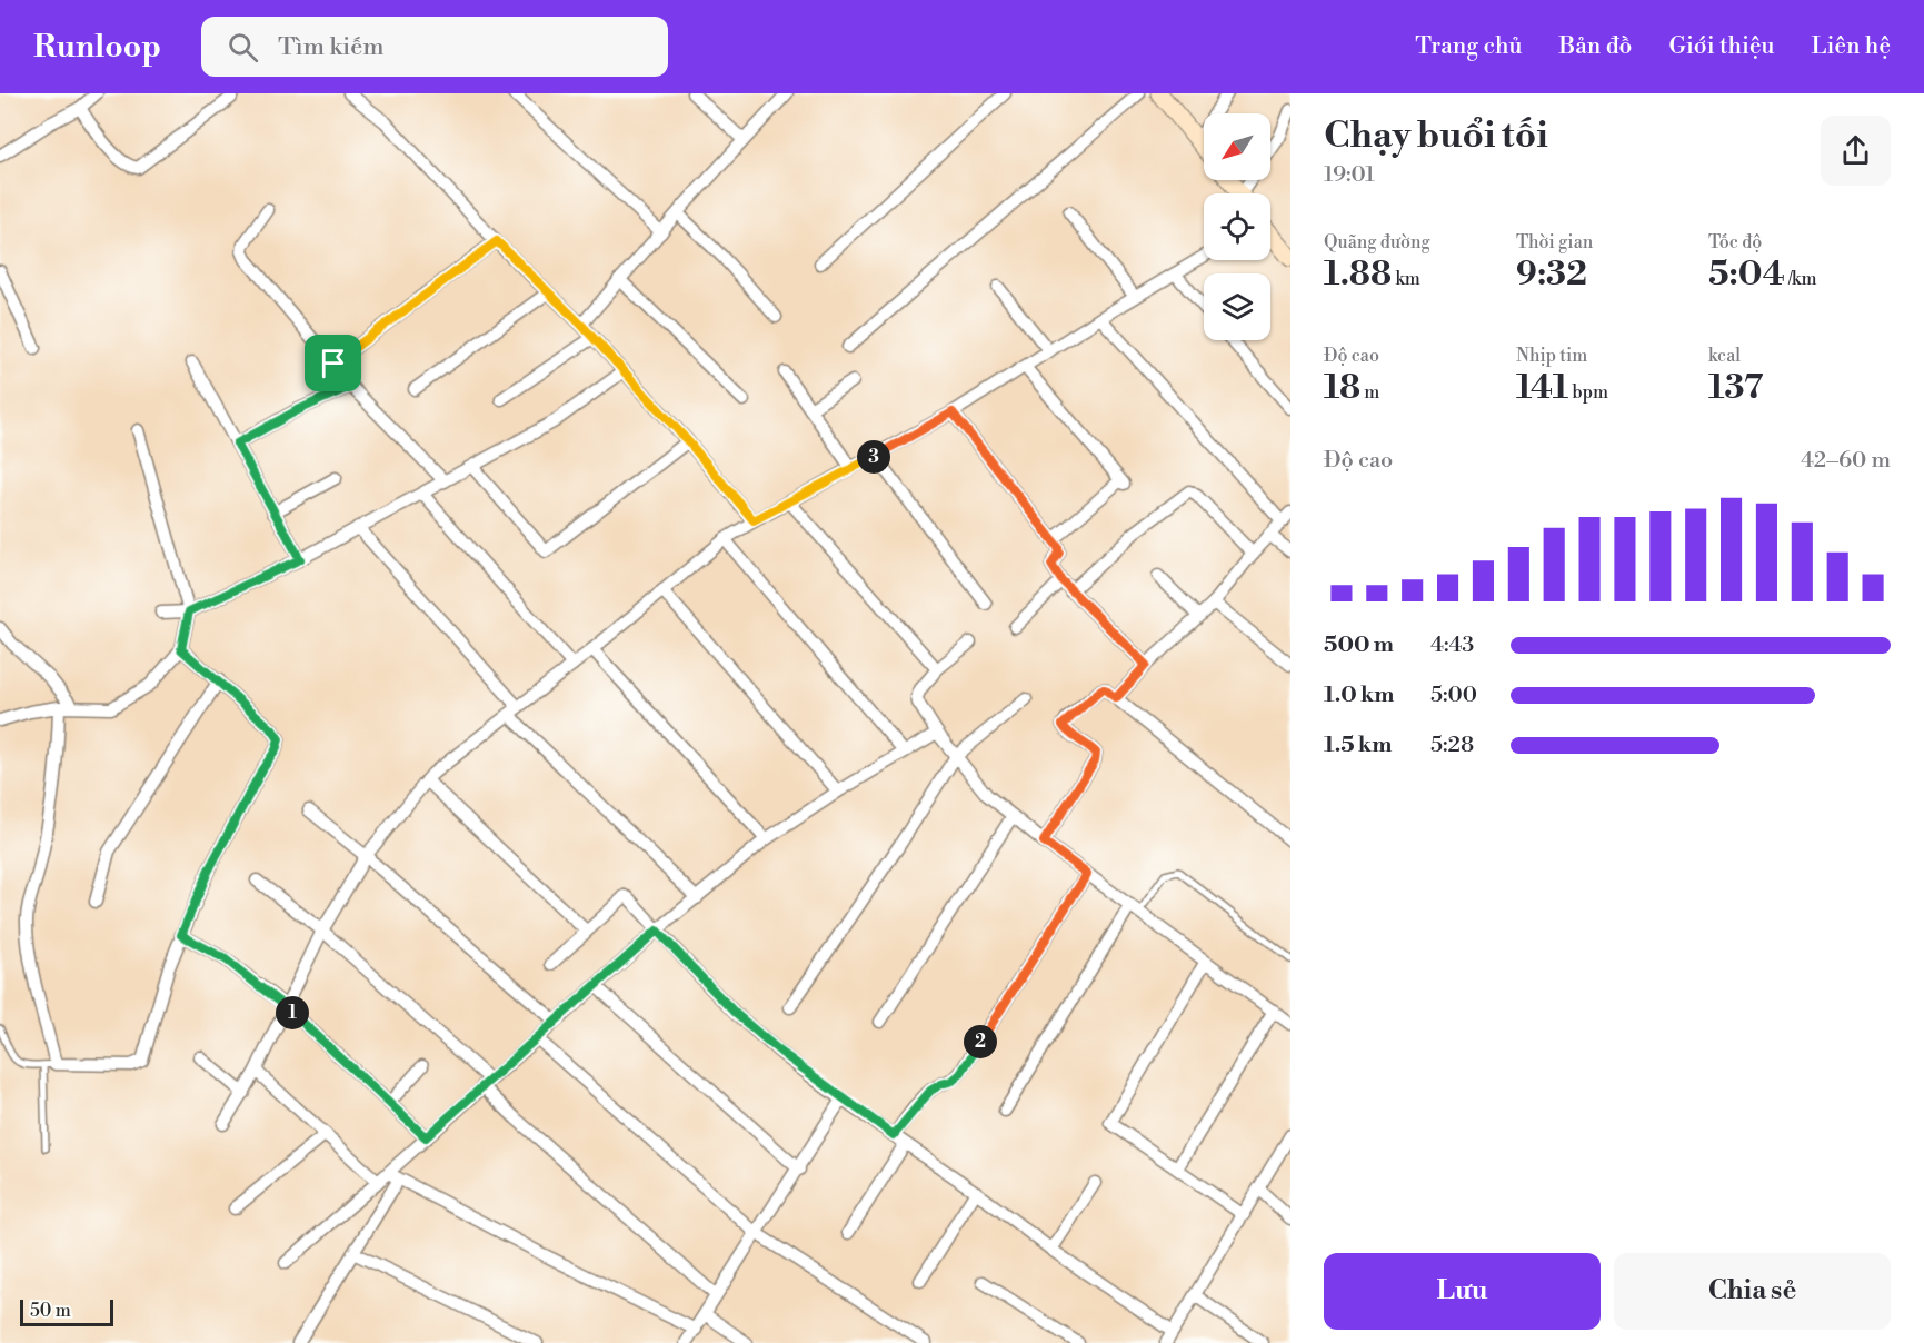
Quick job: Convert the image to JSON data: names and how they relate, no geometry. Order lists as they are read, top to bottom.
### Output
{
  "scale_bar": "50 m",
  "north": "bottom left",
  "page": {
    "header": "Runloop",
    "search": "Tìm kiếm",
    "nav": [
      "Trang chủ",
      "Bản đồ",
      "Giới thiệu",
      "Liên hệ"
    ],
    "heading": ["Chạy buổi tối", "19:01"],
    "stats": [
      ["Quãng đường", "1.88 km"],
      ["Thời gian", "9:32"],
      ["Tốc độ", "5:04 /km"],
      ["Độ cao", "18 m"],
      ["Nhịp tim", "141 bpm"],
      ["kcal", "137"]
    ],
    "chart": ["Độ cao", "42–60 m"],
    "pins": ["3", "1", "2"],
    "list": [
      {
        "name": "500 m",
        "note": "4:43"
      },
      {
        "name": "1.0 km",
        "note": "5:00"
      },
      {
        "name": "1.5 km",
        "note": "5:28"
      }
    ],
    "buttons": ["Lưu", "Chia sẻ"],
    "scale": "50 m"
  }
}
